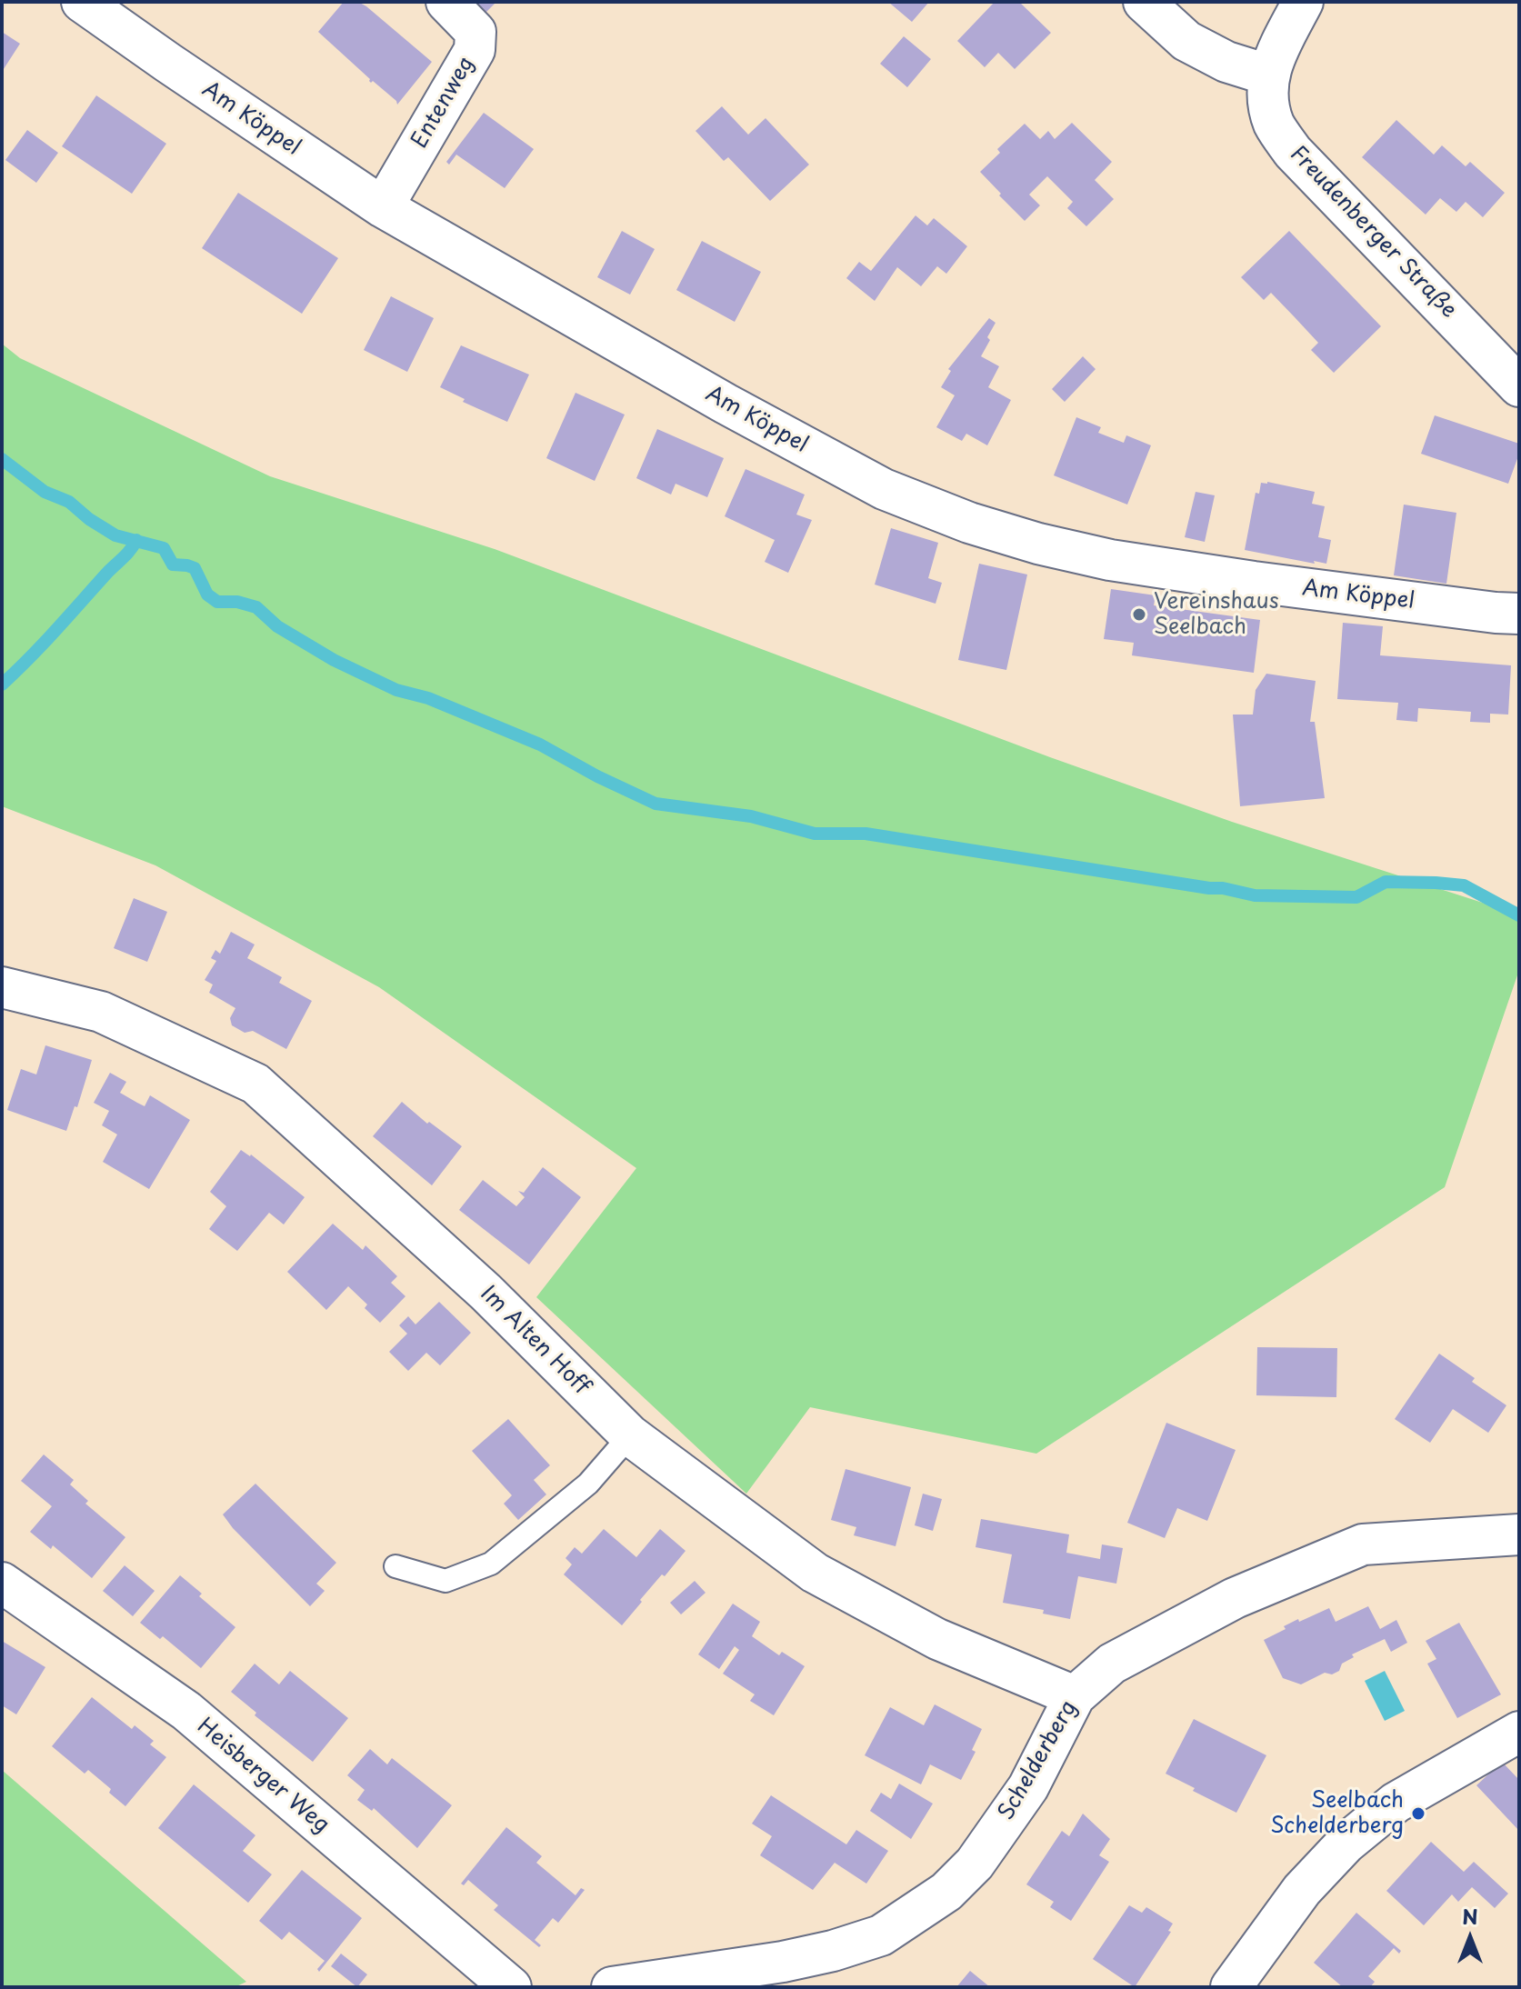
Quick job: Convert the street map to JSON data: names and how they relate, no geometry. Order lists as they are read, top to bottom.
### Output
{
  "streets": {
    "street": [
      "Entenweg",
      "Am Köppel",
      "Freudenberger Straße",
      "Im Alten Hoff",
      "Schelderberg",
      "Heisberger Weg"
    ]
  },
  "crossings": [
    ["Entenweg", "Am Köppel"],
    ["Im Alten Hoff", "Schelderberg"]
  ],
  "places": ["Vereinshaus Seelbach", "Seelbach Schelderberg"],
  "north": "top"
}
